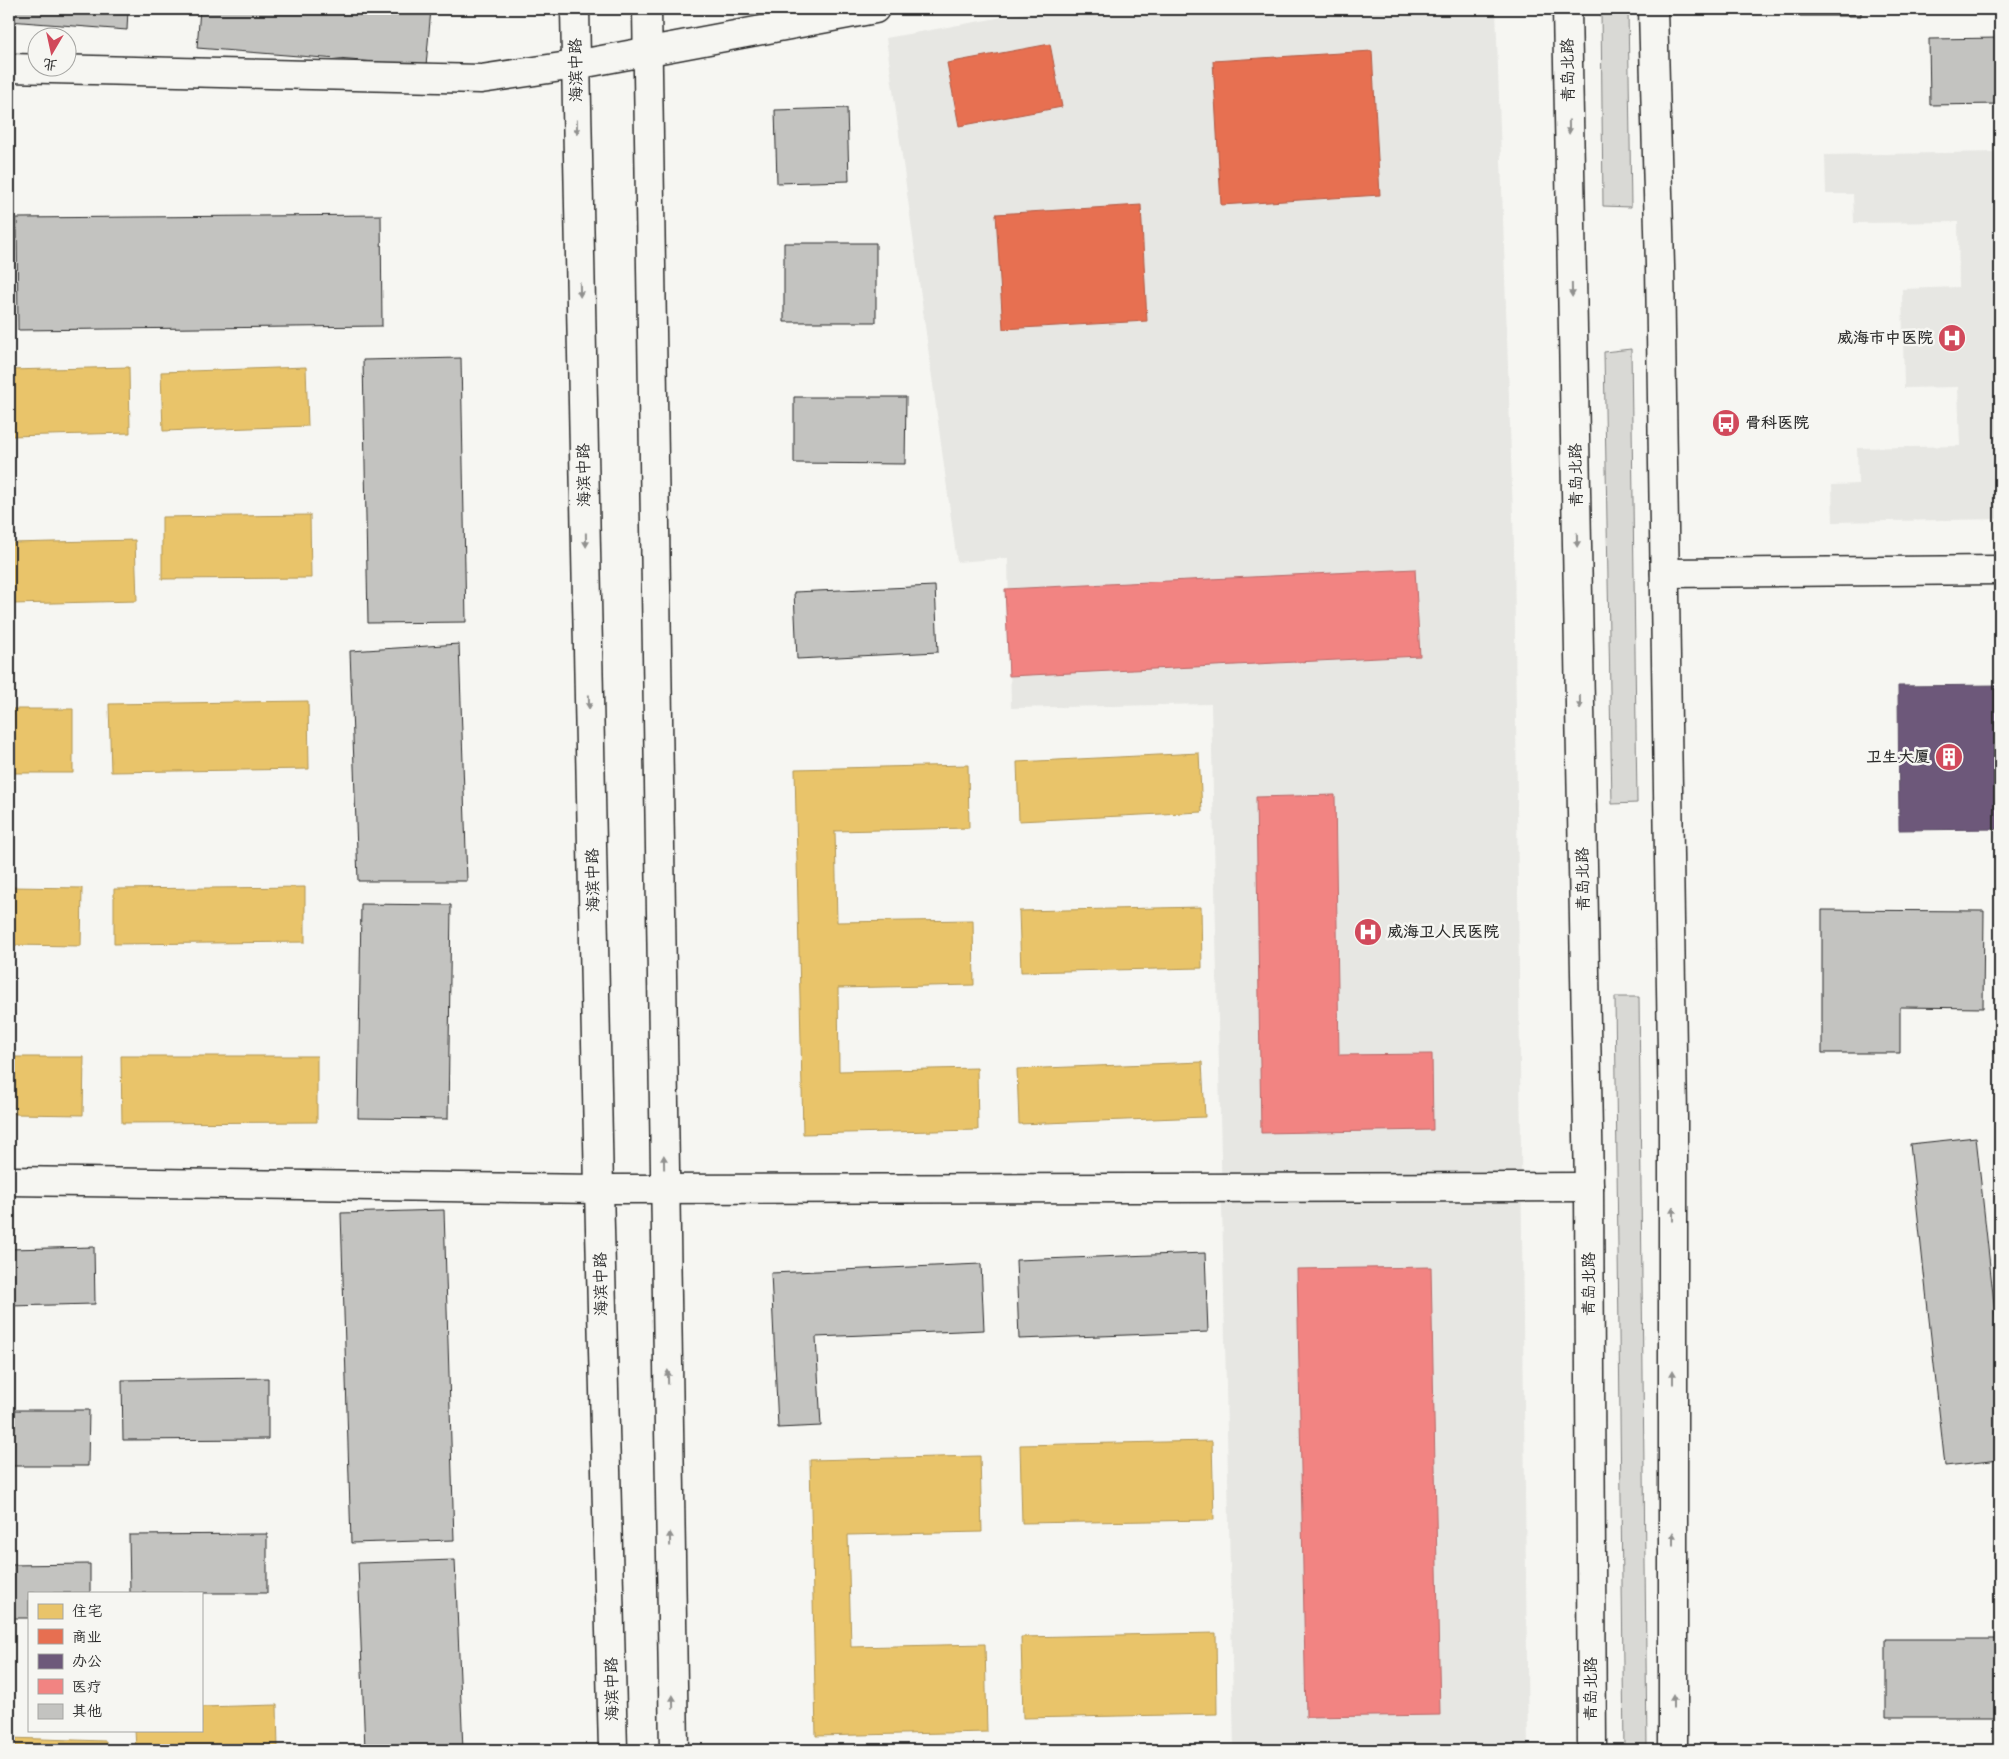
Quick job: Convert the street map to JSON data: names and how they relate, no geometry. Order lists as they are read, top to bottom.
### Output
{
  "streets": {
    "main road": ["海滨中路", "青岛北路"]
  },
  "places": {
    "hospital": ["威海市中医院", "威海卫人民医院"],
    "bus stop": ["骨科医院"],
    "building": ["卫生大厦"]
  },
  "legend": [
    "住宅",
    "商业",
    "办公",
    "医疗",
    "其他"
  ],
  "north": "bottom"
}
